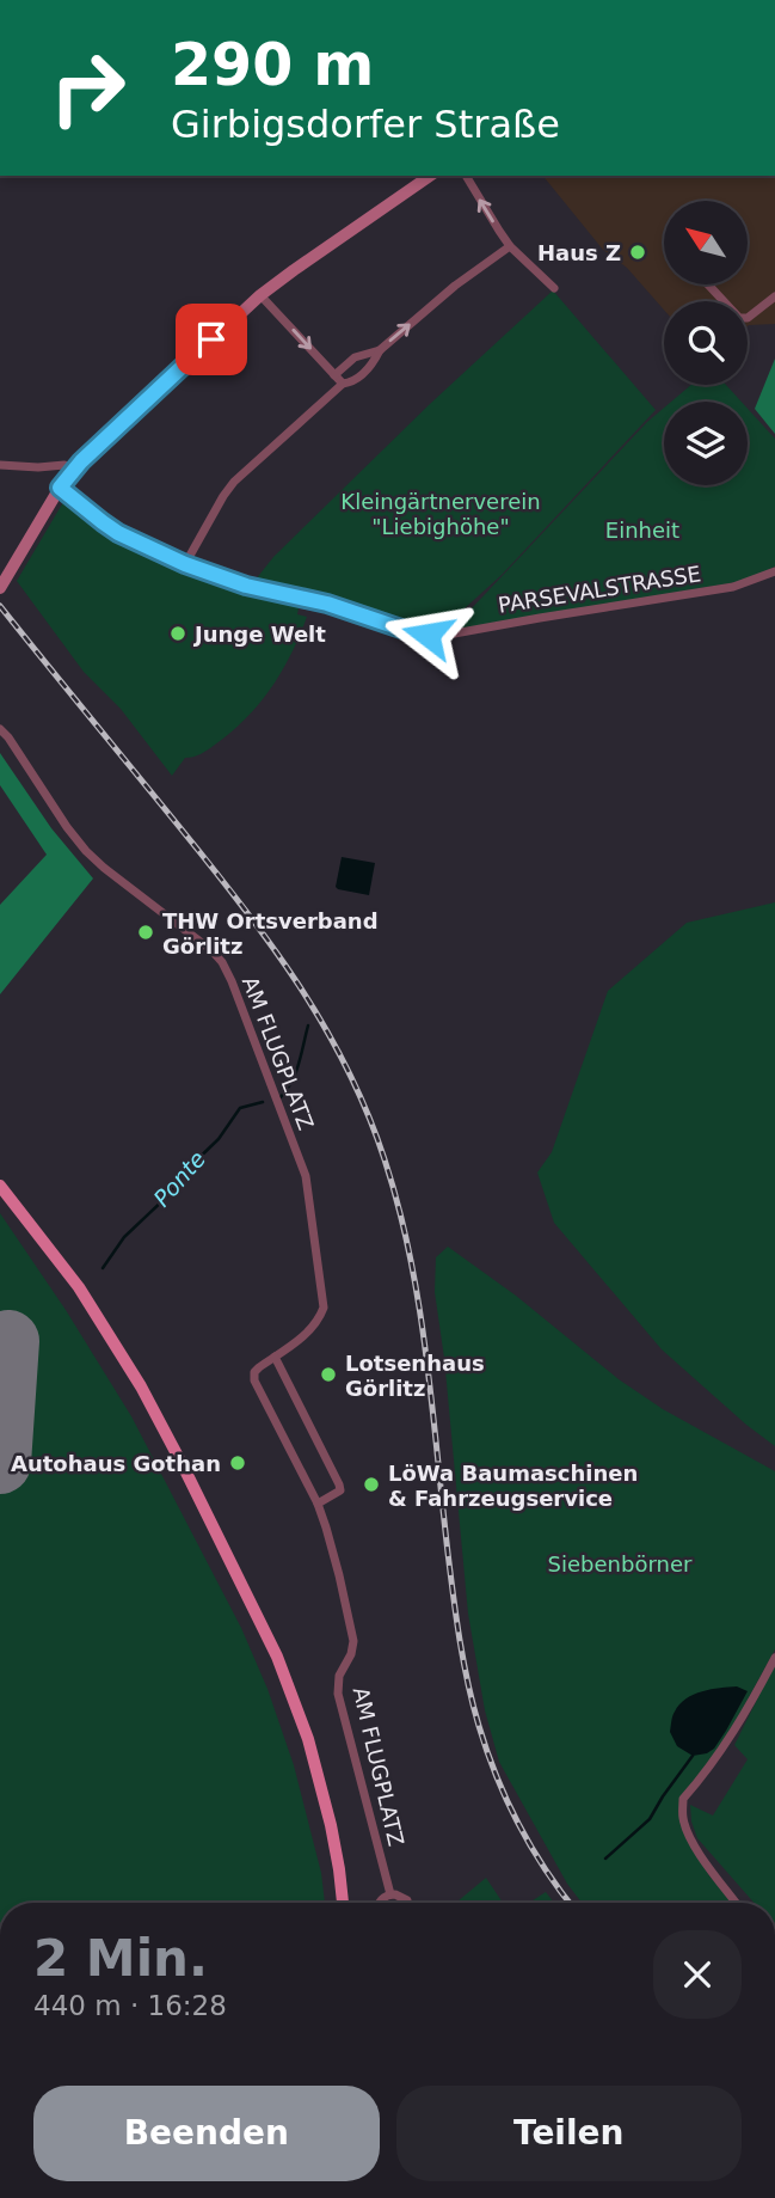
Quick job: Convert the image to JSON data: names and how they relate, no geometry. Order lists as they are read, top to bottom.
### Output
{
  "streets": {
    "street": ["PARSEVALSTRASSE", "AM FLUGPLATZ"]
  },
  "water": ["Ponte"],
  "parks": ["Kleingärtnerverein \"Liebighöhe\"", "Einheit", "Siebenbörner"],
  "places": [
    "Haus Z",
    "Junge Welt",
    "THW Ortsverband Görlitz",
    "Lotsenhaus Görlitz",
    "Autohaus Gothan",
    "LöWa Baumaschinen & Fahrzeugservice"
  ],
  "north": "top left",
  "page": {
    "turn": ["290 m", "Girbigsdorfer Straße"],
    "heading": ["2 Min.", "440 m · 16:28"],
    "buttons": ["Beenden", "Teilen"]
  }
}
